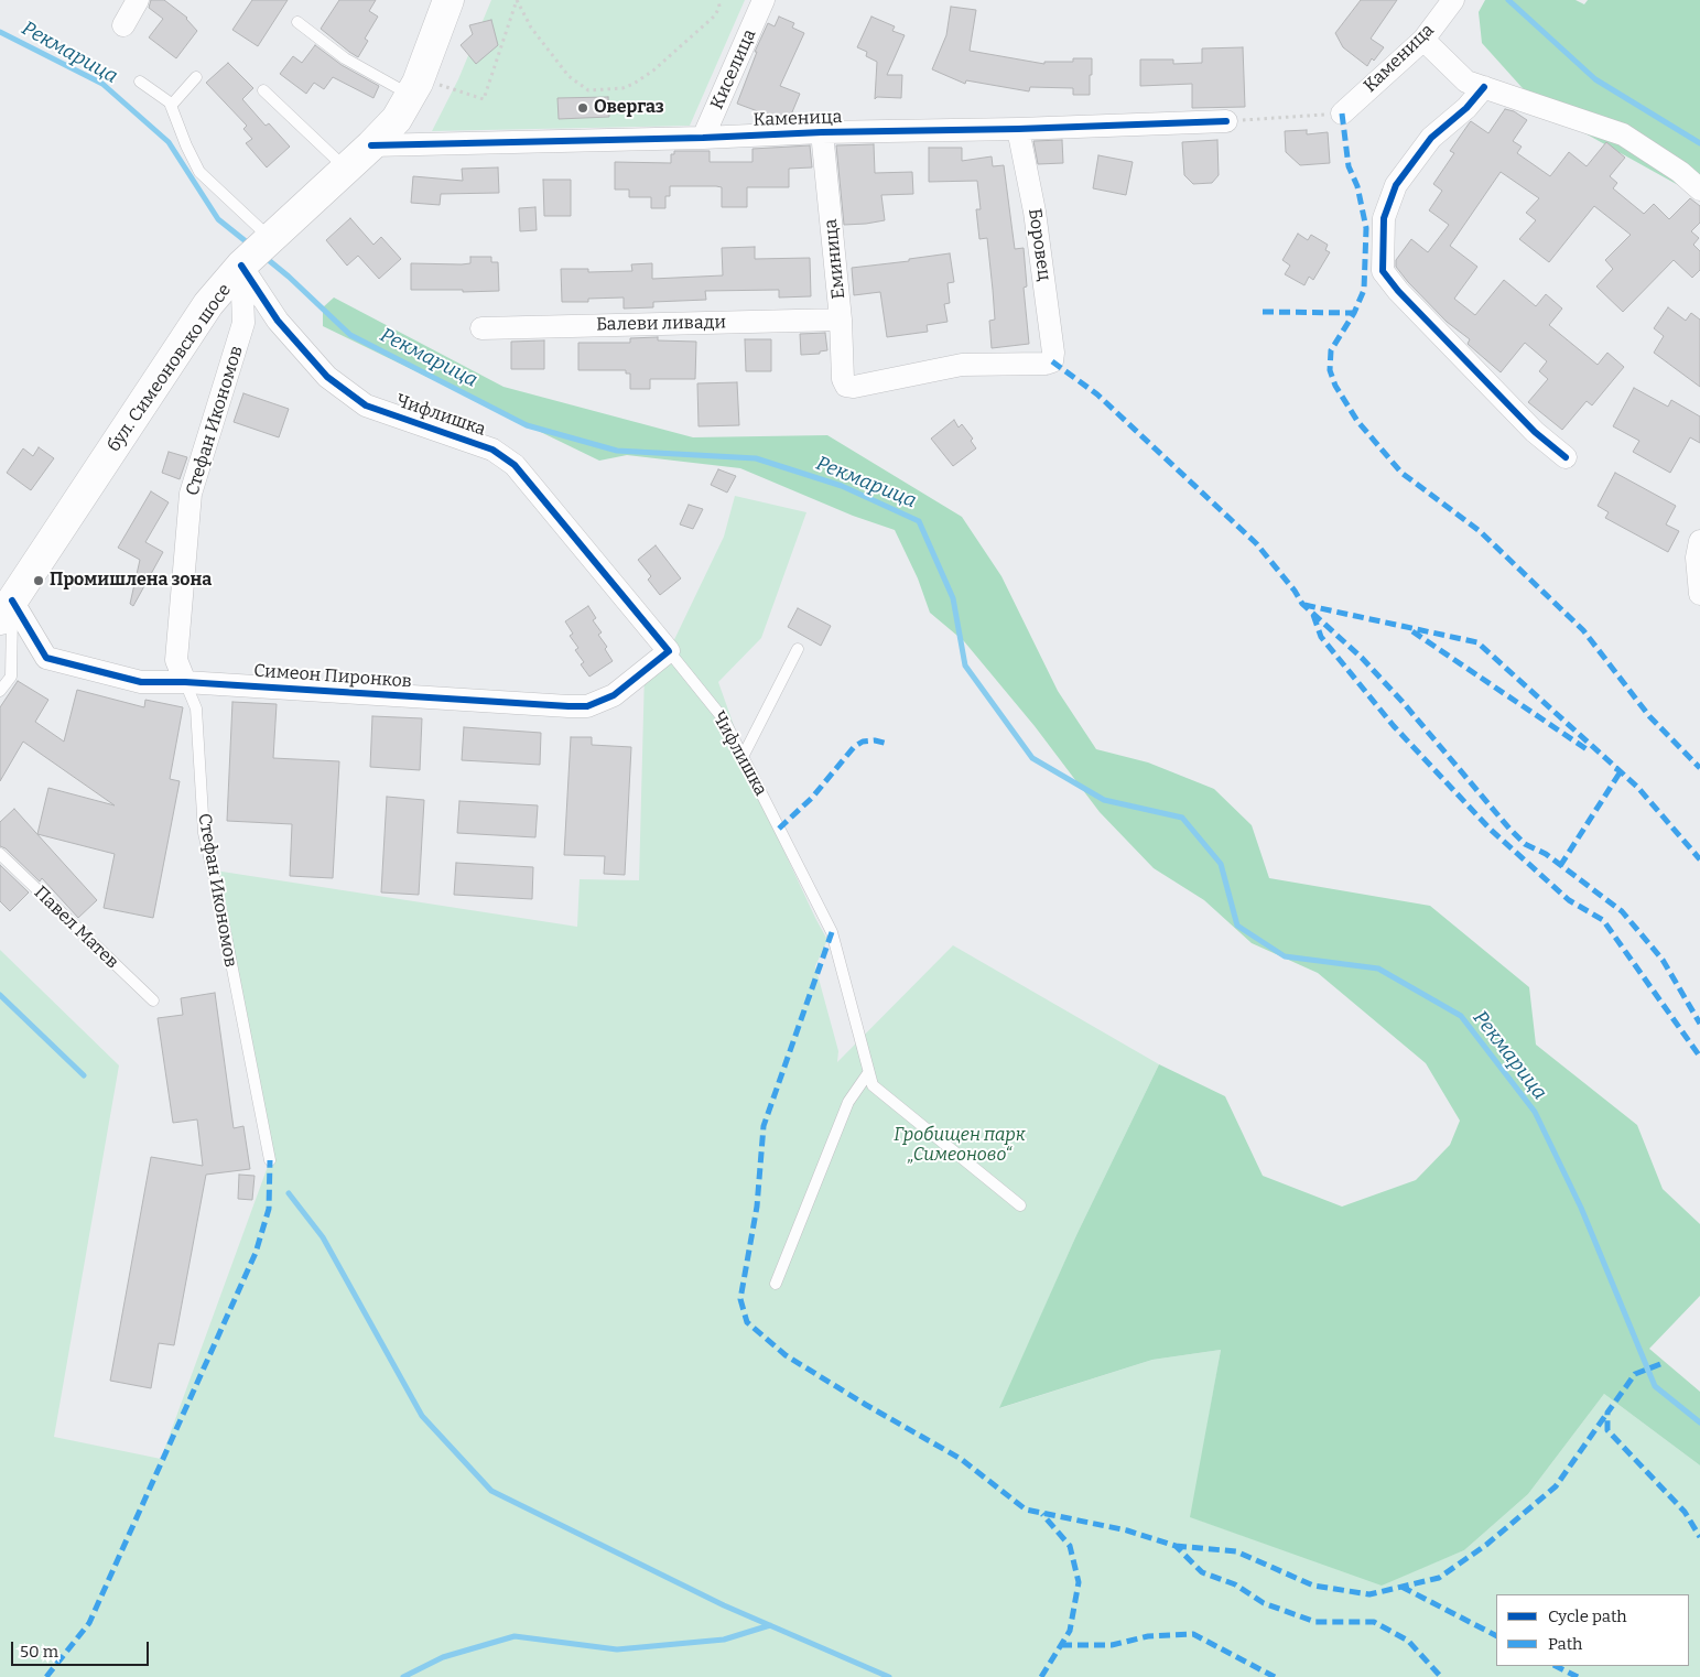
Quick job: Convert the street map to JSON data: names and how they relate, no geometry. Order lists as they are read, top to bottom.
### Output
{
  "streets": {
    "street": [
      "Каменица",
      "Киселица",
      "Боровец",
      "Еминица",
      "Балеви ливади",
      "бул. Симеоновско шосе",
      "Чифлишка",
      "Стефан Икономов",
      "Симеон Пиронков"
    ],
    "lane": ["Павел Матев"]
  },
  "crossings": [
    ["Каменица", "Киселица"],
    ["Каменица", "Боровец"],
    ["Каменица", "Еминица"],
    ["Каменица", "бул. Симеоновско шосе"],
    ["Боровец", "Еминица"],
    ["Еминица", "Балеви ливади"],
    ["бул. Симеоновско шосе", "Чифлишка"],
    ["бул. Симеоновско шосе", "Стефан Икономов"],
    ["бул. Симеоновско шосе", "Симеон Пиронков"],
    ["Чифлишка", "Стефан Икономов"],
    ["Чифлишка", "Симеон Пиронков"],
    ["Стефан Икономов", "Симеон Пиронков"]
  ],
  "water": ["Рекмарица"],
  "parks": ["Гробищен парк „Симеоново“"],
  "places": ["Овергаз", "Промишлена зона"],
  "legend": ["Cycle path", "Path"],
  "scale_bar": "50 m"
}
